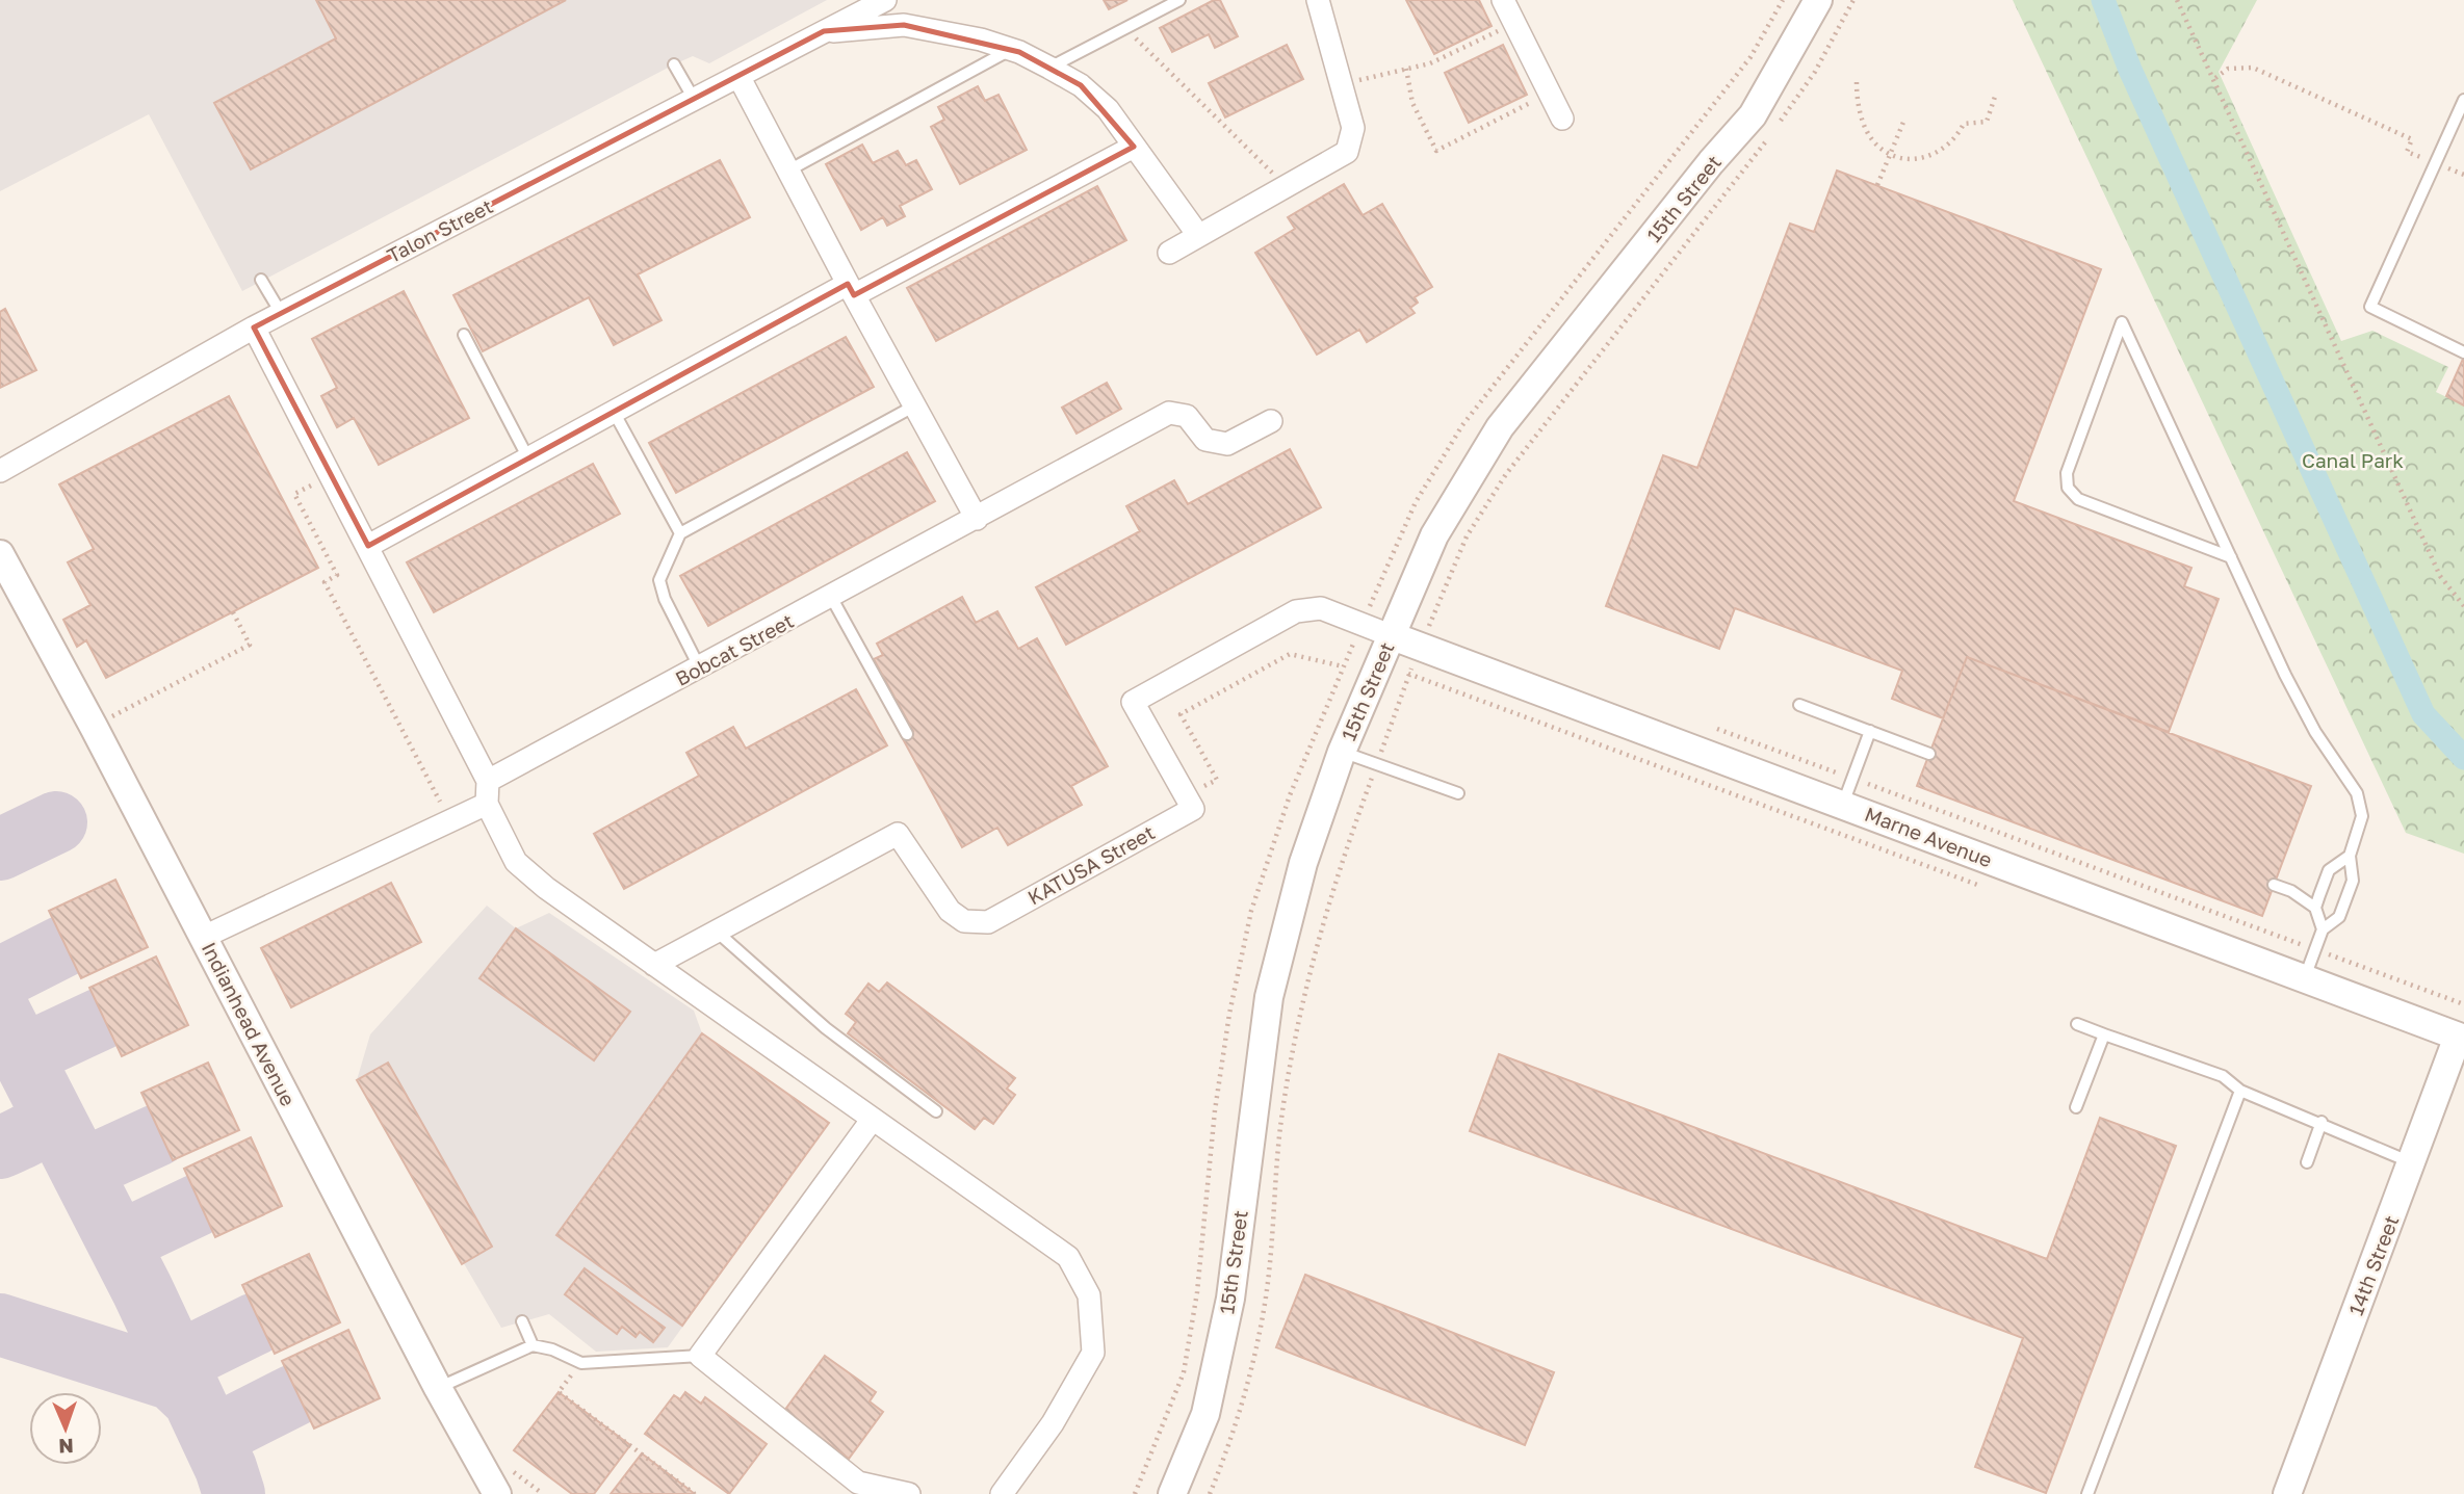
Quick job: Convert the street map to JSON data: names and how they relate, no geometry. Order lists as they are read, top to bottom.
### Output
{
  "streets": {
    "street": [
      "15th Street",
      "Talon Street",
      "Bobcat Street",
      "Marne Avenue",
      "KATUSA Street",
      "Indianhead Avenue",
      "14th Street"
    ]
  },
  "crossings": [
    ["15th Street", "Marne Avenue"],
    ["Marne Avenue", "14th Street"]
  ],
  "parks": ["Canal Park"],
  "north": "bottom"
}
